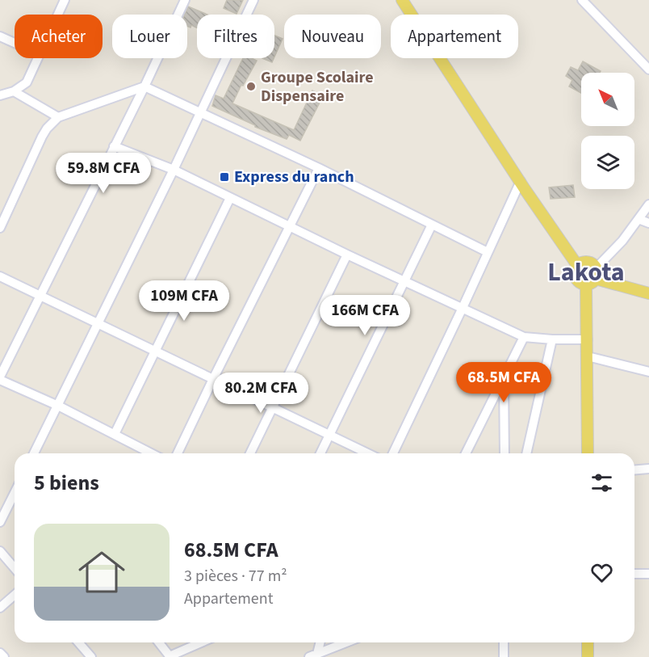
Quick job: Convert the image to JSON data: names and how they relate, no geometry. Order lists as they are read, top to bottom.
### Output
{
  "districts": ["Lakota"],
  "places": {
    "other": ["Groupe Scolaire Dispensaire"],
    "transit": ["Express du ranch"]
  },
  "north": "top left",
  "page": {
    "chip": [
      "Acheter",
      "Louer",
      "Filtres",
      "Nouveau",
      "Appartement"
    ],
    "price": [
      "59.8M CFA",
      "109M CFA",
      "166M CFA",
      "68.5M CFA",
      "80.2M CFA"
    ],
    "heading": "5 biens",
    "list": [
      {
        "name": "68.5M CFA",
        "note": "3 pièces · 77 m² · Appartement"
      }
    ]
  }
}
